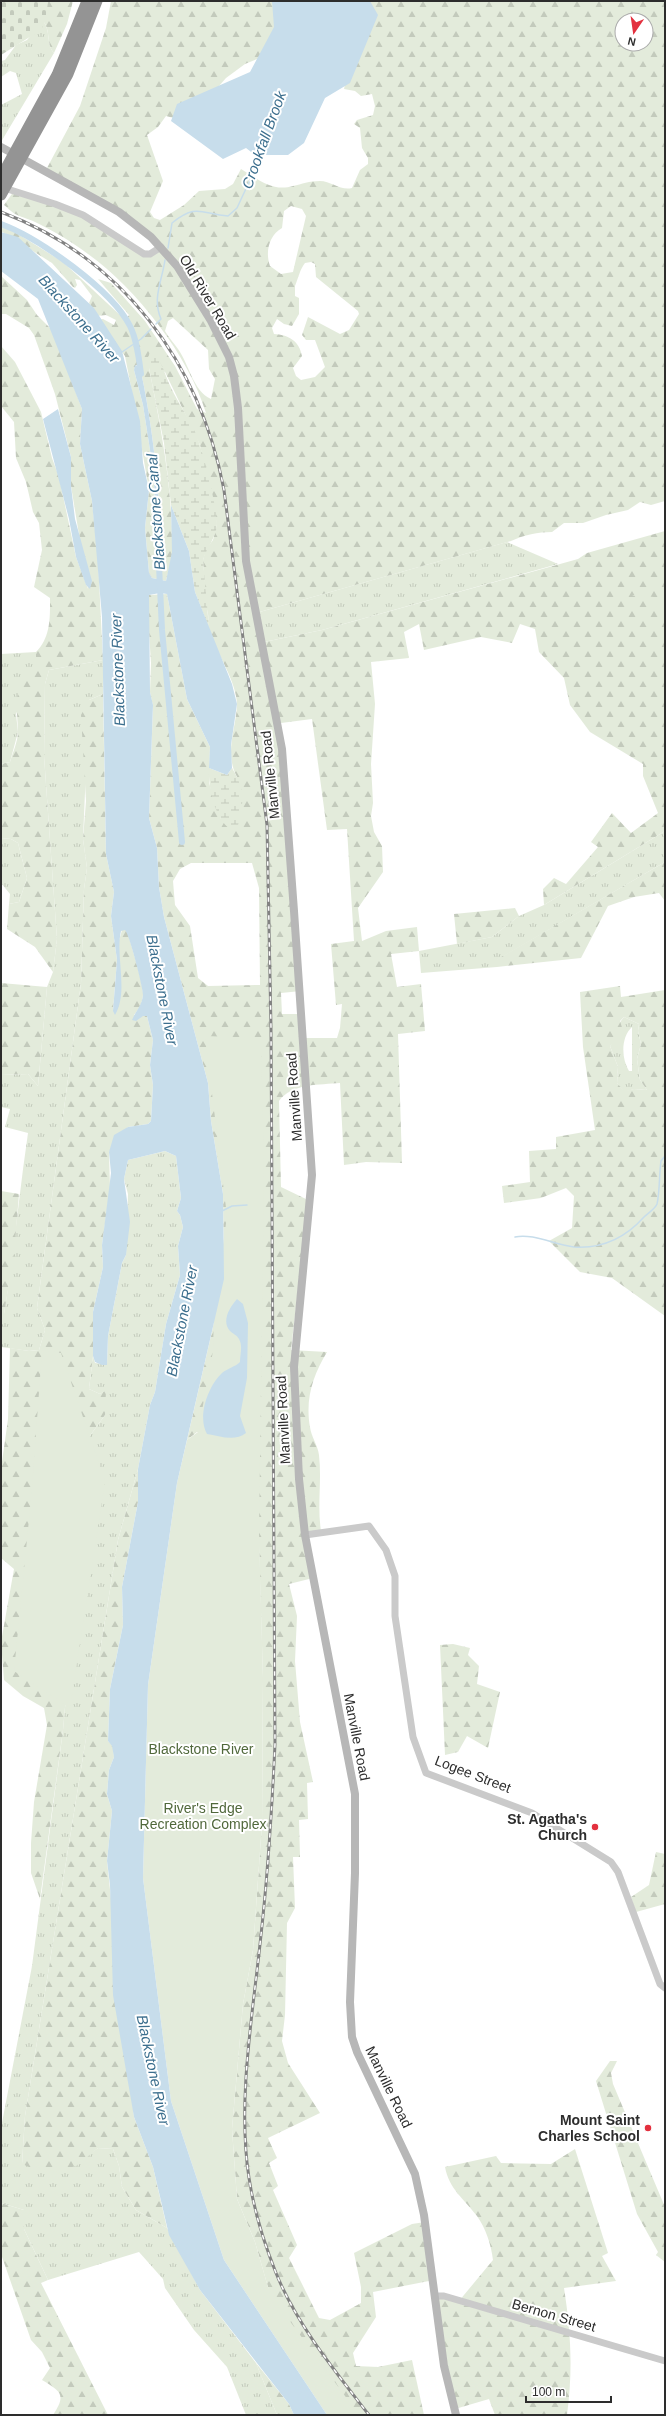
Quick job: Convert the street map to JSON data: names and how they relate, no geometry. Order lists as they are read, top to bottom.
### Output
{
  "streets": {
    "main road": ["Old River Road", "Manville Road"],
    "street": ["Logee Street", "Bernon Street"]
  },
  "crossings": [
    ["Old River Road", "Manville Road"],
    ["Manville Road", "Logee Street"],
    ["Manville Road", "Bernon Street"]
  ],
  "water": ["Crookfall Brook", "Blackstone River", "Blackstone Canal"],
  "parks": ["Blackstone River", "River's Edge Recreation Complex"],
  "places": ["St. Agatha's Church", "Mount Saint Charles School"],
  "scale_bar": "100 m",
  "north": "bottom"
}
